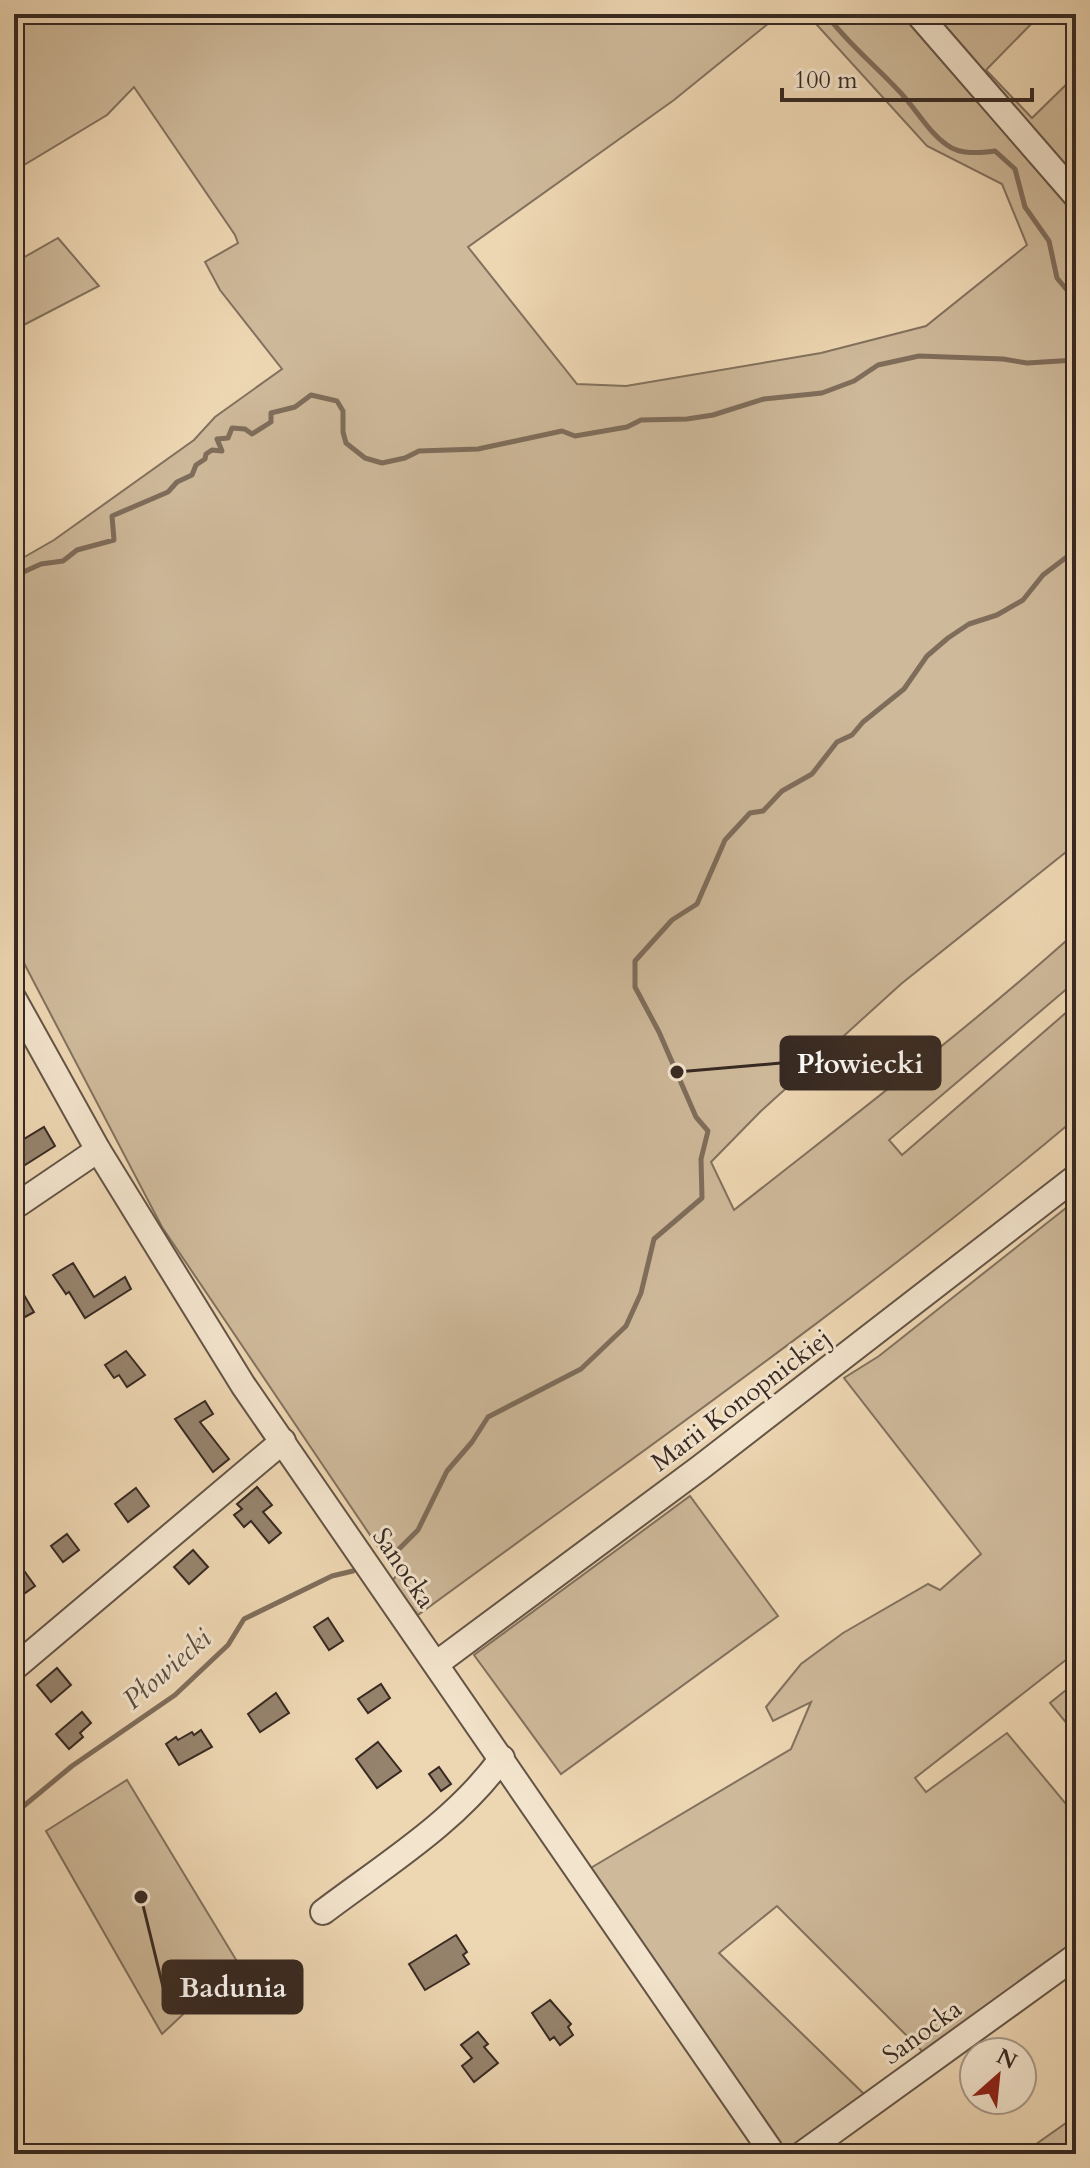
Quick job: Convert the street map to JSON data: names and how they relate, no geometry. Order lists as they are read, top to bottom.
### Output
{
  "streets": {
    "street": ["Marii Konopnickiej", "Sanocka"]
  },
  "crossings": [
    ["Marii Konopnickiej", "Sanocka"]
  ],
  "water": ["Płowiecki"],
  "places": ["Płowiecki", "Badunia"],
  "scale_bar": "100 m",
  "north": "top right"
}
